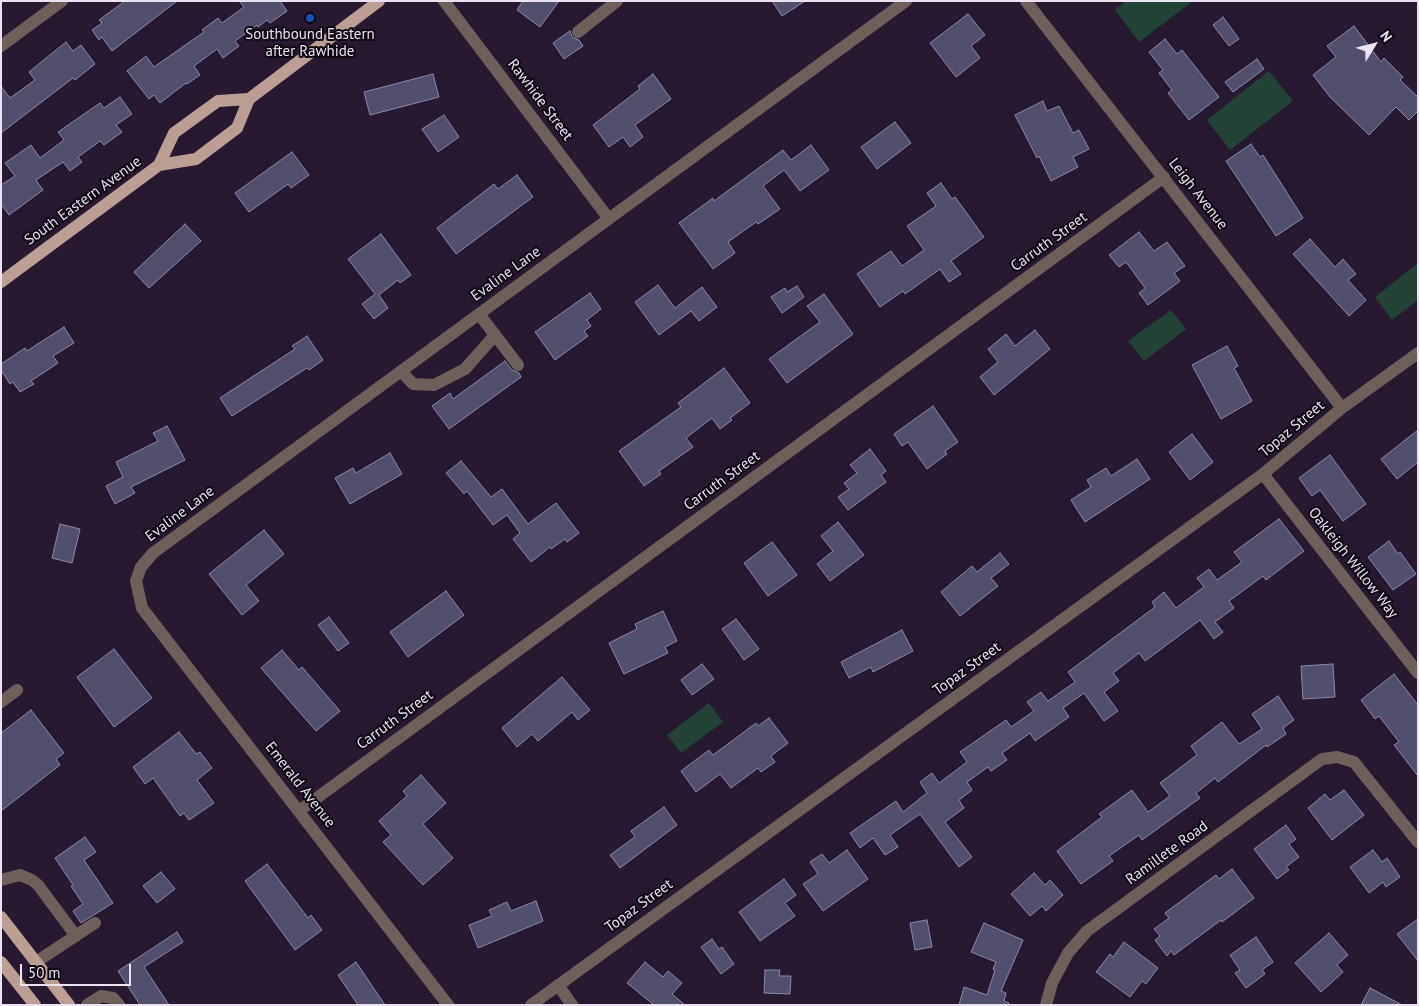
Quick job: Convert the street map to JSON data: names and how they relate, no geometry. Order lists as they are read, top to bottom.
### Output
{
  "streets": {
    "main road": ["South Eastern Avenue"],
    "street": [
      "Rawhide Street",
      "Leigh Avenue",
      "Carruth Street",
      "Evaline Lane",
      "Topaz Street",
      "Oakleigh Willow Way",
      "Emerald Avenue",
      "Ramillete Road"
    ]
  },
  "crossings": [
    ["Rawhide Street", "Evaline Lane"],
    ["Leigh Avenue", "Carruth Street"],
    ["Leigh Avenue", "Topaz Street"],
    ["Carruth Street", "Emerald Avenue"],
    ["Evaline Lane", "Emerald Avenue"],
    ["Topaz Street", "Oakleigh Willow Way"]
  ],
  "places": ["Southbound Eastern after Rawhide"],
  "scale_bar": "50 m",
  "north": "top right"
}
